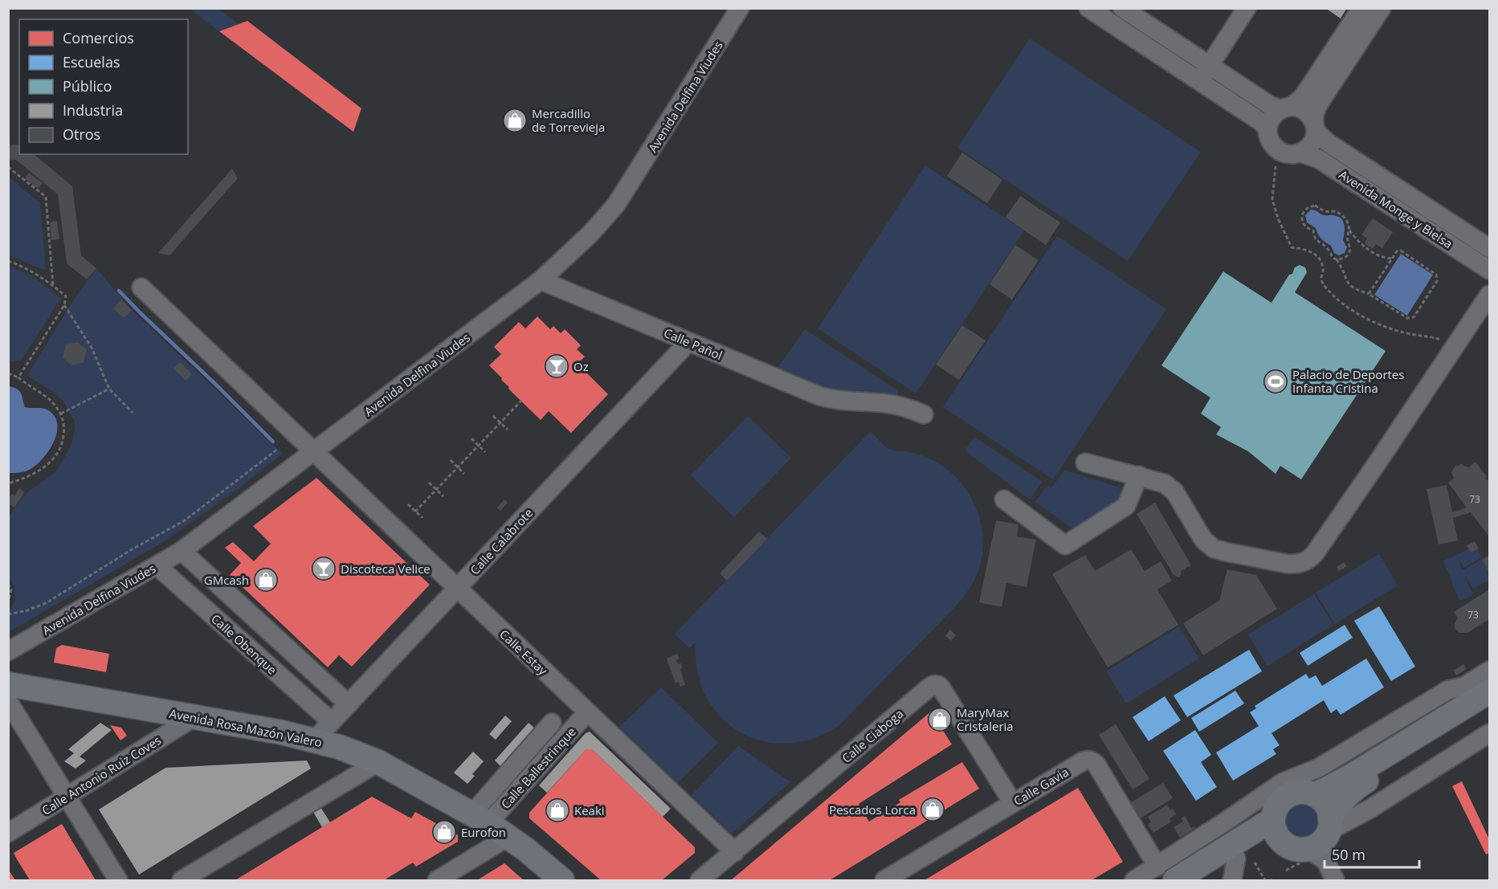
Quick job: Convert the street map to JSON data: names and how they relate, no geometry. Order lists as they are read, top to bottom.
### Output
{
  "streets": {
    "main road": ["Avenida Rosa Mazón Valero"],
    "street": [
      "Avenida Delfina Viudes",
      "Avenida Monge y Bielsa",
      "Calle Pañol",
      "Calle Calabrote",
      "Calle Obenque",
      "Calle Estay",
      "Calle Ciaboga",
      "Calle Ballestrinque",
      "Calle Antonio Ruiz Coves",
      "Calle Gavia"
    ]
  },
  "crossings": [
    ["Avenida Delfina Viudes", "Calle Pañol"],
    ["Avenida Delfina Viudes", "Calle Obenque"],
    ["Avenida Delfina Viudes", "Calle Estay"],
    ["Calle Pañol", "Calle Calabrote"],
    ["Calle Calabrote", "Calle Obenque"],
    ["Calle Calabrote", "Calle Estay"],
    ["Calle Calabrote", "Avenida Rosa Mazón Valero"],
    ["Calle Estay", "Calle Ciaboga"],
    ["Calle Estay", "Calle Ballestrinque"],
    ["Avenida Rosa Mazón Valero", "Calle Ballestrinque"],
    ["Avenida Rosa Mazón Valero", "Calle Antonio Ruiz Coves"],
    ["Calle Ciaboga", "Calle Gavia"]
  ],
  "places": {
    "shop": [
      "Mercadillo de Torrevieja",
      "GMcash",
      "MaryMax Cristaleria",
      "Pescados Lorca",
      "Keaki",
      "Eurofon"
    ],
    "bar": ["Oz", "Discoteca Velice"],
    "sports": ["Palacio de Deportes Infanta Cristina"]
  },
  "house_numbers": ["73", "73"],
  "legend": [
    "Comercios",
    "Escuelas",
    "Público",
    "Industria",
    "Otros"
  ],
  "scale_bar": "50 m"
}
